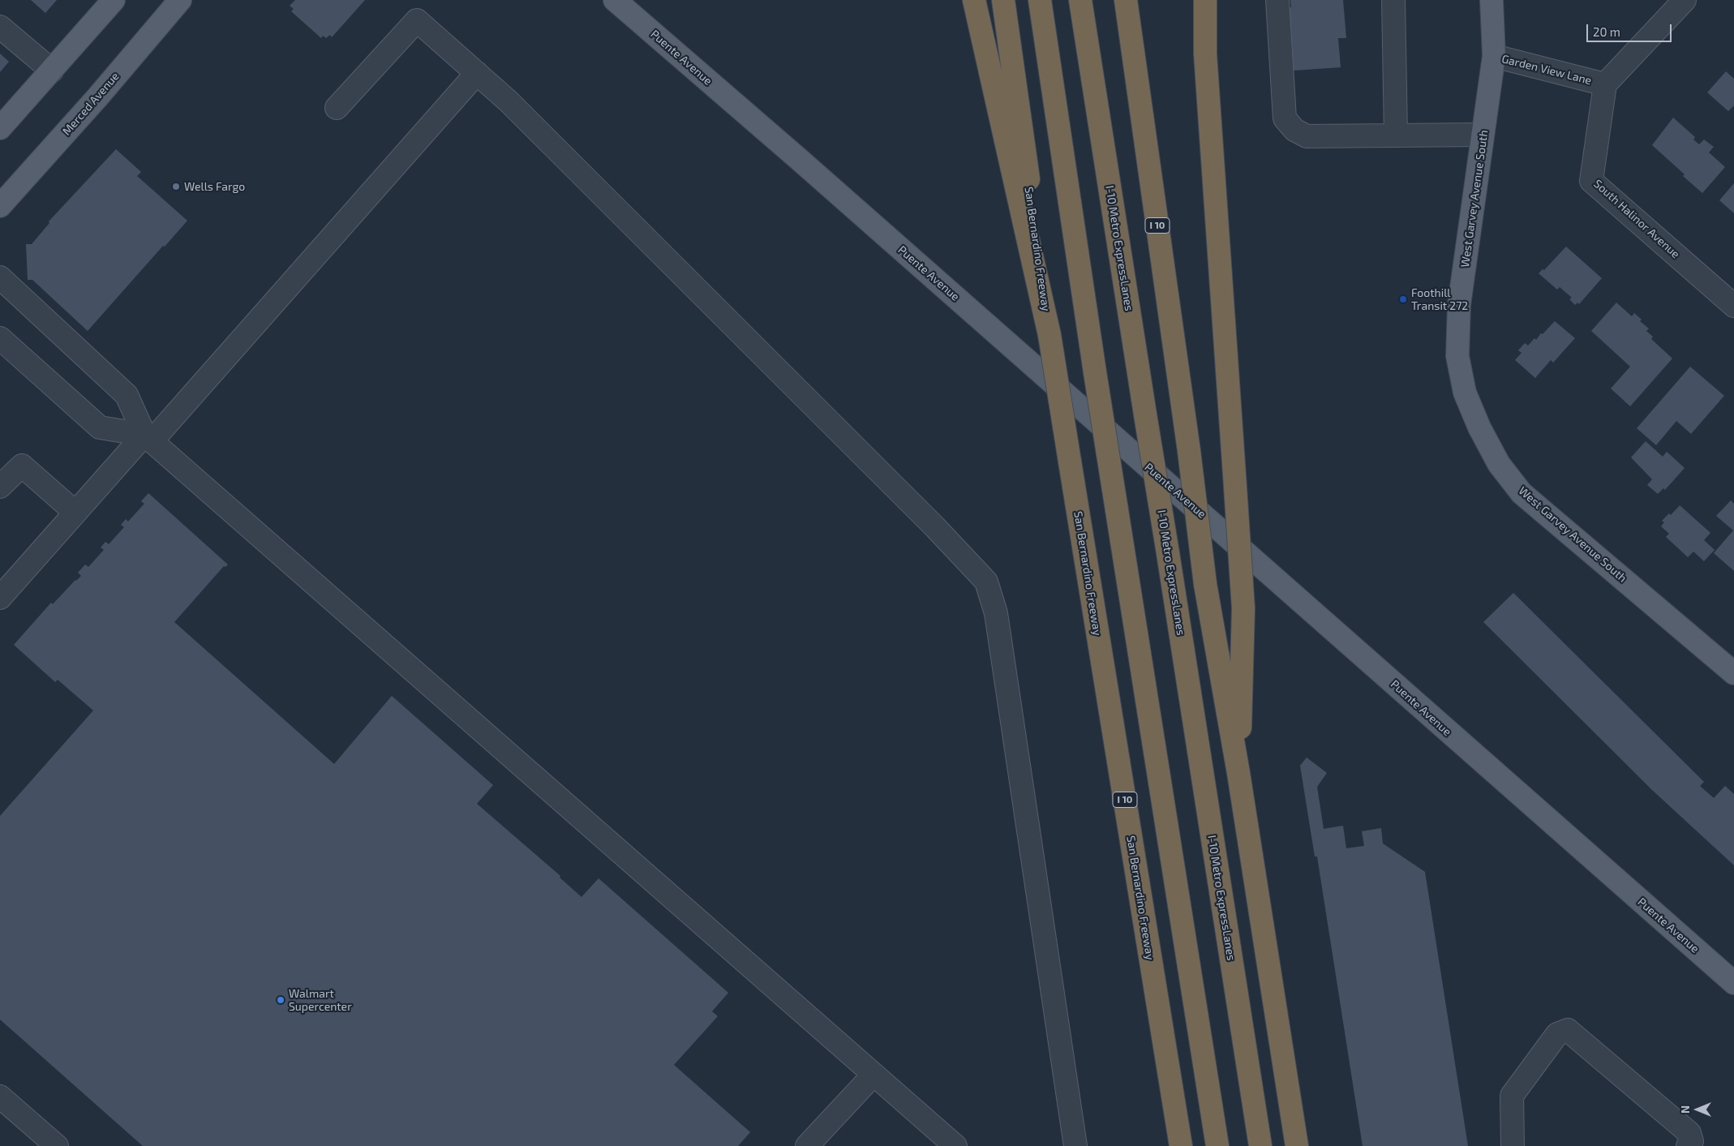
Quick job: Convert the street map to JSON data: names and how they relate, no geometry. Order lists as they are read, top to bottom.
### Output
{
  "streets": {
    "highway": ["I 10", "I-10 Metro ExpressLanes", "San Bernardino Freeway"],
    "main road": ["Puente Avenue", "Merced Avenue", "West Garvey Avenue South"],
    "street": ["Garden View Lane", "South Halinor Avenue"]
  },
  "crossings": [
    ["Garden View Lane", "West Garvey Avenue South"],
    ["Garden View Lane", "South Halinor Avenue"]
  ],
  "places": ["Wells Fargo", "Foothill Transit 272", "Walmart Supercenter"],
  "scale_bar": "20 m",
  "north": "left"
}
